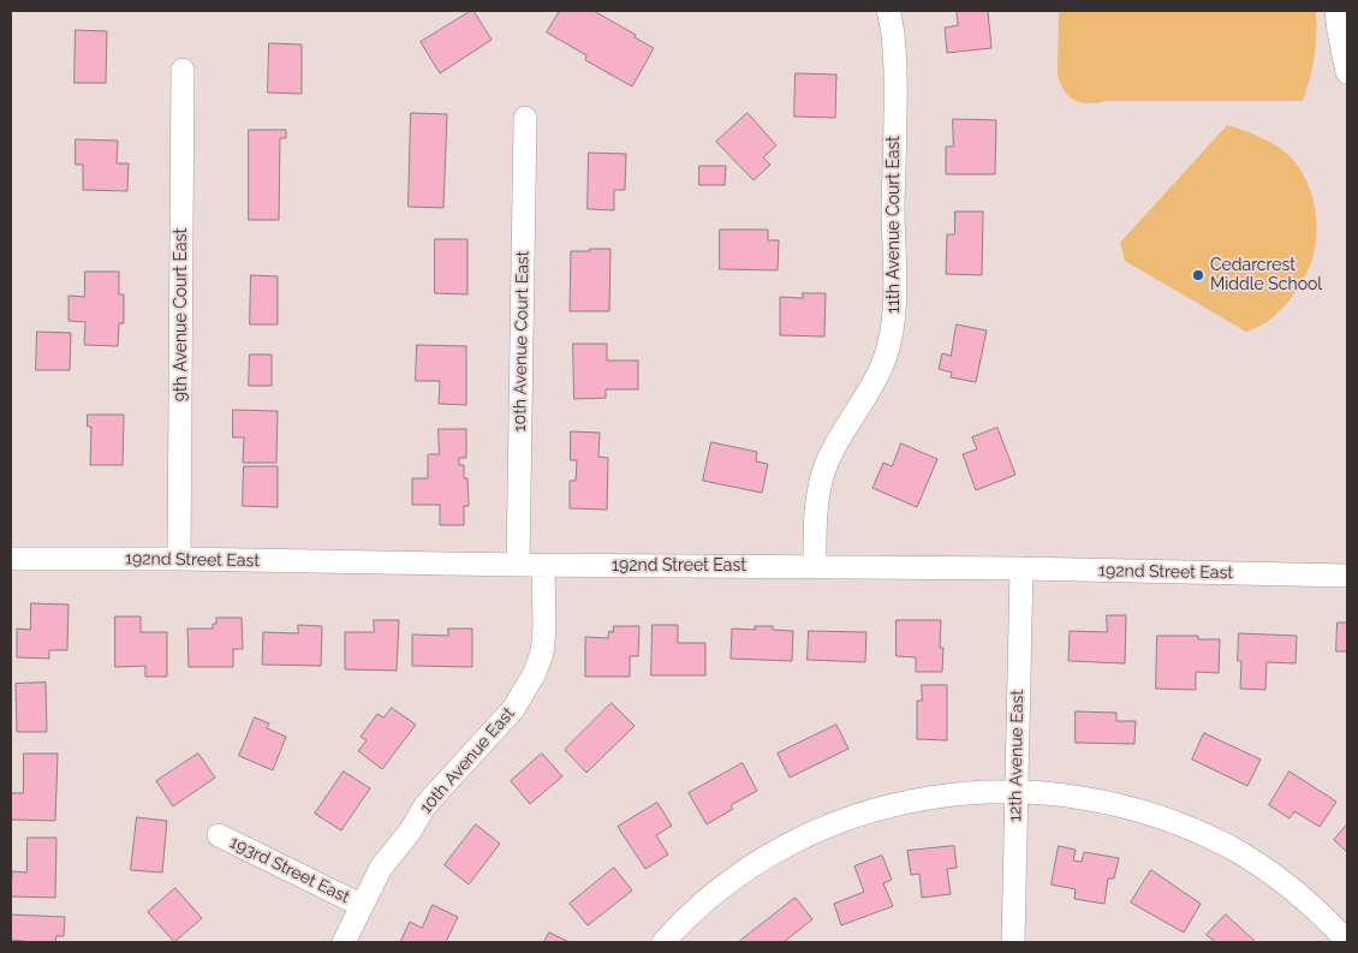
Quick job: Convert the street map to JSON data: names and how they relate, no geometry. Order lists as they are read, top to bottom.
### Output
{
  "streets": {
    "street": [
      "11th Avenue Court East",
      "9th Avenue Court East",
      "10th Avenue Court East",
      "192nd Street East",
      "12th Avenue East",
      "10th Avenue East",
      "193rd Street East"
    ]
  },
  "crossings": [
    ["11th Avenue Court East", "192nd Street East"],
    ["9th Avenue Court East", "192nd Street East"],
    ["10th Avenue Court East", "192nd Street East"],
    ["192nd Street East", "12th Avenue East"],
    ["192nd Street East", "10th Avenue East"],
    ["10th Avenue East", "193rd Street East"]
  ],
  "places": ["Cedarcrest Middle School"]
}
